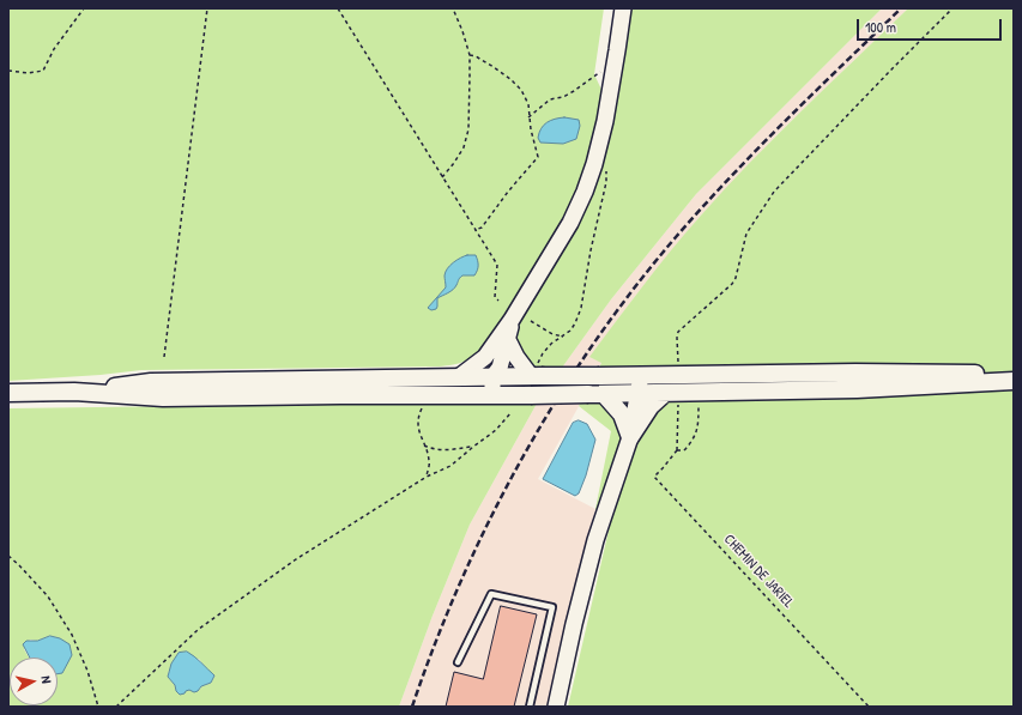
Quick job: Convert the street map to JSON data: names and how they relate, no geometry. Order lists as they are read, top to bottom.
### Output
{
  "streets": {
    "path": ["CHEMIN DE JARIEL"]
  },
  "scale_bar": "100 m",
  "north": "right"
}
